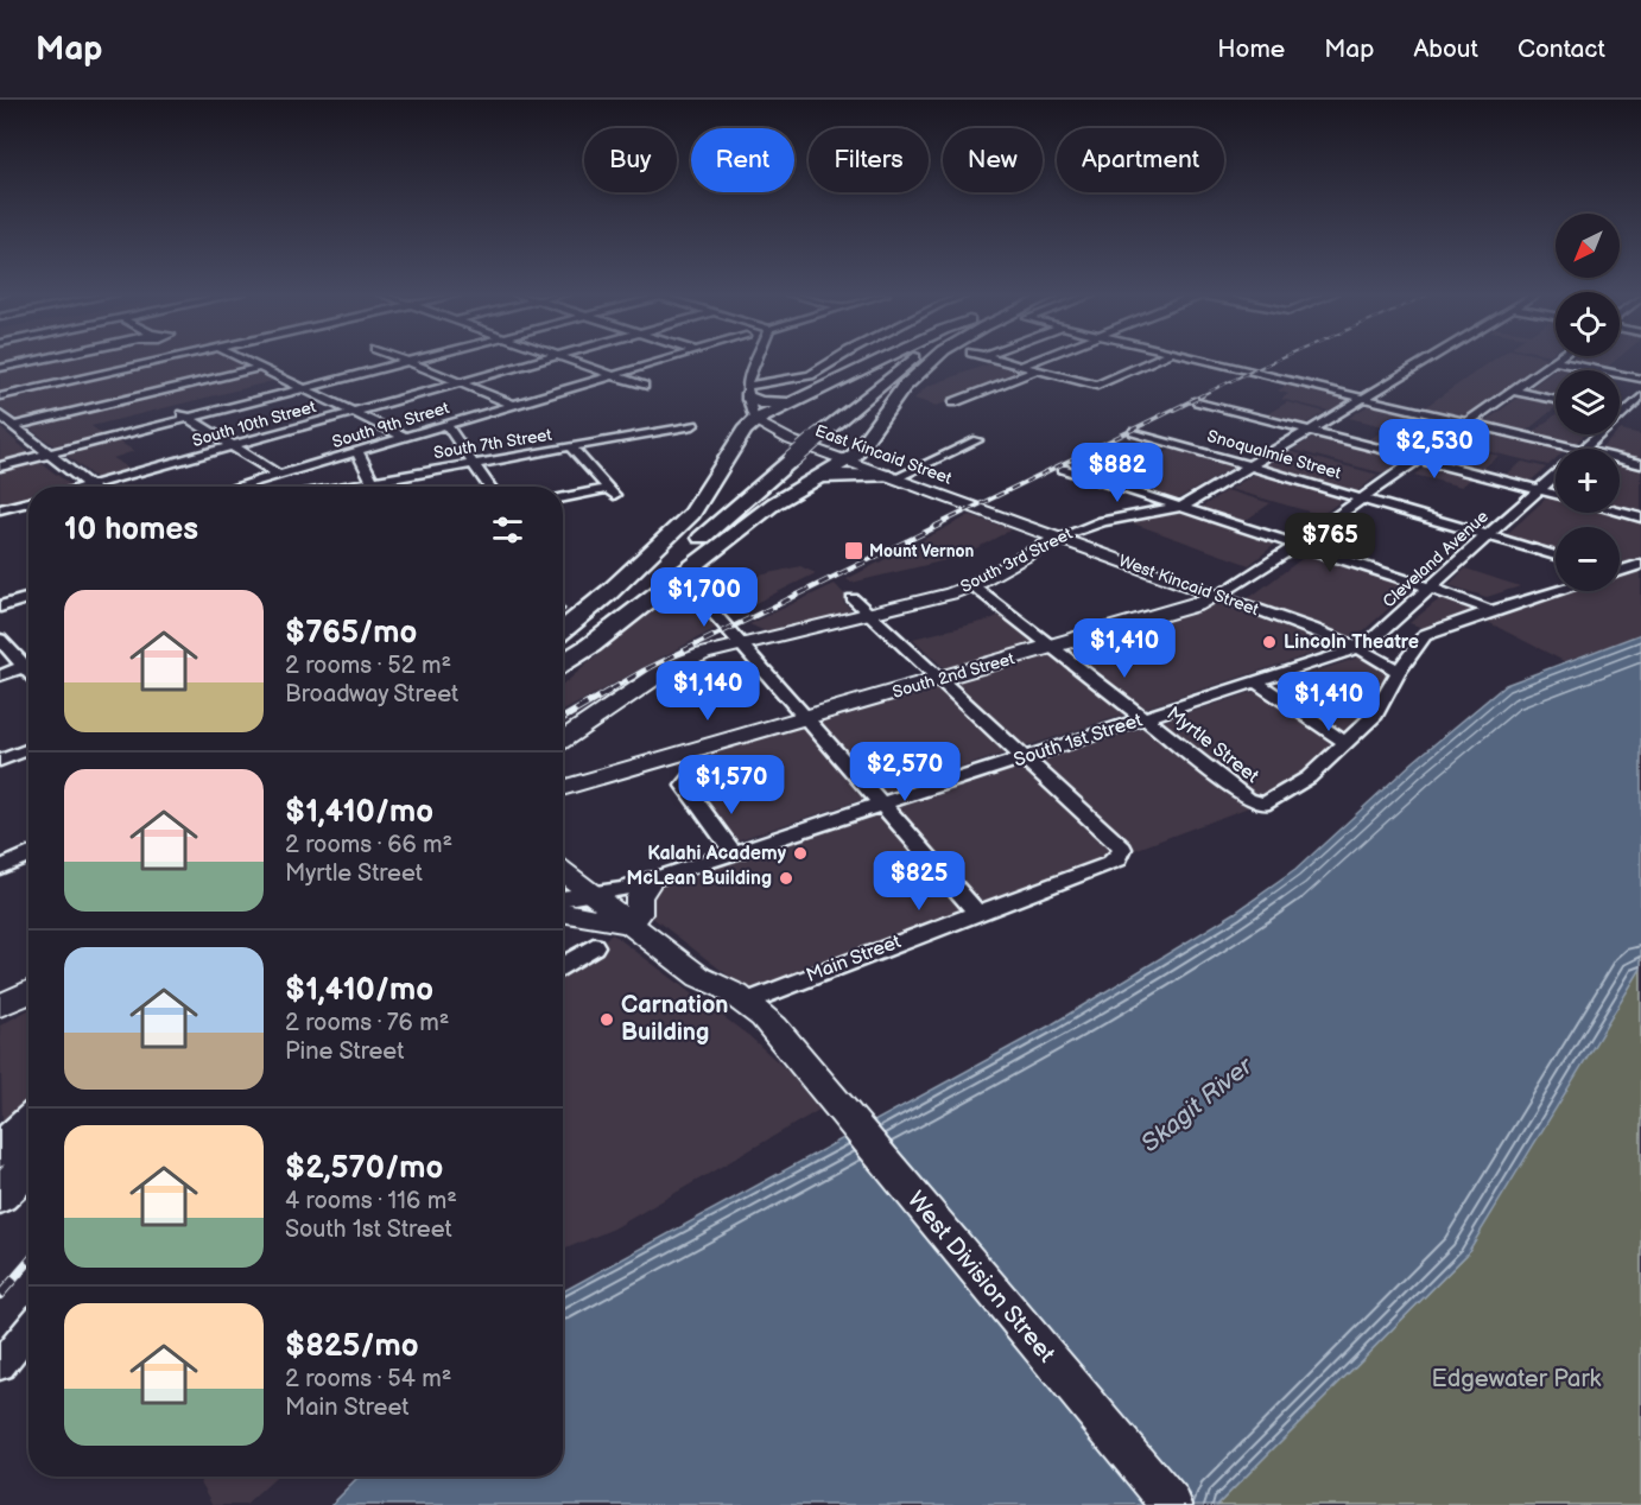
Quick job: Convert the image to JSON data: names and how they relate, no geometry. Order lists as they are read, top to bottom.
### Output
{
  "streets": {
    "main road": [
      "East Kincaid Street",
      "South 3rd Street",
      "West Kincaid Street",
      "South 2nd Street",
      "West Division Street"
    ],
    "street": [
      "South 10th Street",
      "South 9th Street",
      "South 7th Street",
      "Snoqualmie Street",
      "Cleveland Avenue",
      "South 1st Street",
      "Myrtle Street",
      "Main Street"
    ]
  },
  "crossings": [
    ["East Kincaid Street", "West Kincaid Street"],
    ["Snoqualmie Street", "Cleveland Avenue"],
    ["Snoqualmie Street", "South 3rd Street"],
    ["Snoqualmie Street", "South 2nd Street"],
    ["Cleveland Avenue", "West Kincaid Street"],
    ["Cleveland Avenue", "South 1st Street"],
    ["South 3rd Street", "West Kincaid Street"],
    ["South 3rd Street", "Myrtle Street"],
    ["West Kincaid Street", "South 2nd Street"],
    ["West Kincaid Street", "South 1st Street"],
    ["South 2nd Street", "Myrtle Street"],
    ["South 1st Street", "Myrtle Street"],
    ["South 1st Street", "Main Street"],
    ["South 1st Street", "West Division Street"],
    ["Main Street", "West Division Street"]
  ],
  "water": ["Skagit River"],
  "parks": ["Edgewater Park"],
  "places": {
    "transit": ["Mount Vernon"],
    "other": [
      "Lincoln Theatre",
      "Kalahi Academy",
      "McLean Building",
      "Carnation Building"
    ]
  },
  "north": "bottom left",
  "page": {
    "header": "Map",
    "nav": [
      "Home",
      "Map",
      "About",
      "Contact"
    ],
    "chip": [
      "Buy",
      "Rent",
      "Filters",
      "New",
      "Apartment"
    ],
    "map_buttons": ["+", "−"],
    "price": [
      "$2,530",
      "$882",
      "$765",
      "$1,700",
      "$1,410",
      "$1,140",
      "$1,410",
      "$2,570",
      "$1,570",
      "$825"
    ],
    "heading": "10 homes",
    "list": [
      {
        "name": "$765/mo",
        "note": "2 rooms · 52 m² · Broadway Street"
      },
      {
        "name": "$1,410/mo",
        "note": "2 rooms · 66 m² · Myrtle Street"
      },
      {
        "name": "$1,410/mo",
        "note": "2 rooms · 76 m² · Pine Street"
      },
      {
        "name": "$2,570/mo",
        "note": "4 rooms · 116 m² · South 1st Street"
      },
      {
        "name": "$825/mo",
        "note": "2 rooms · 54 m² · Main Street"
      }
    ]
  }
}
